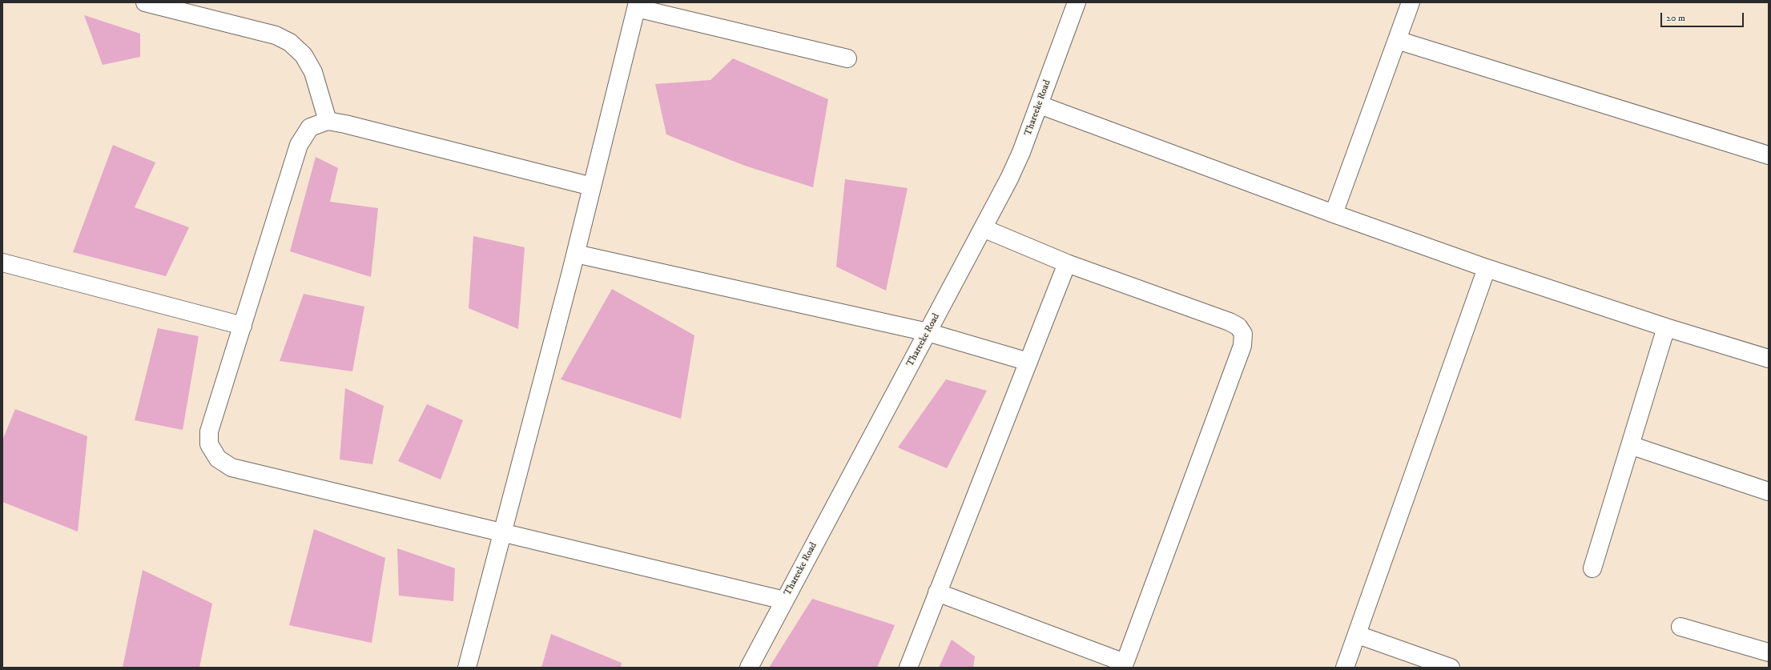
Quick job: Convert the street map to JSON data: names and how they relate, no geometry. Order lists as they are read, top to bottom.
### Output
{
  "streets": {
    "street": ["Thareeke Road"]
  },
  "scale_bar": "20 m"
}
